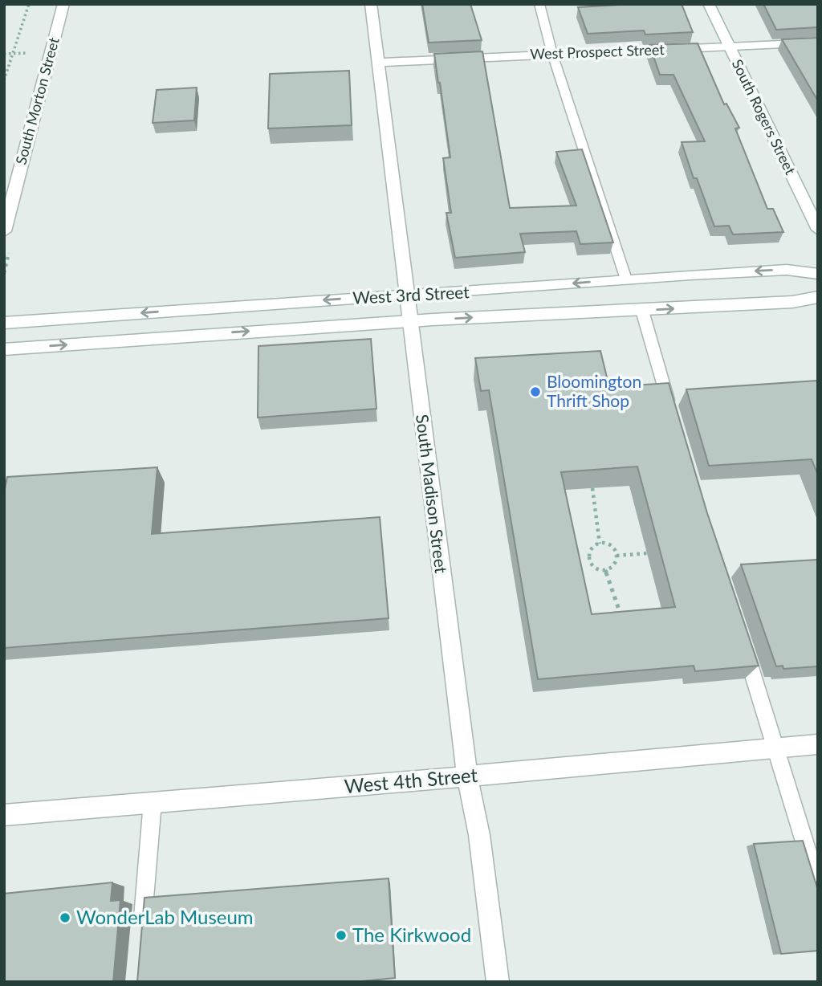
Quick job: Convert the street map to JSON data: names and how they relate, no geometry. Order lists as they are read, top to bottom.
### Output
{
  "streets": {
    "street": [
      "West Prospect Street",
      "South Morton Street",
      "South Rogers Street",
      "West 3rd Street",
      "South Madison Street",
      "West 4th Street"
    ]
  },
  "crossings": [
    ["West Prospect Street", "South Rogers Street"],
    ["West Prospect Street", "South Madison Street"],
    ["West 3rd Street", "South Madison Street"],
    ["South Madison Street", "West 4th Street"]
  ],
  "places": ["Bloomington Thrift Shop", "WonderLab Museum", "The Kirkwood"]
}
